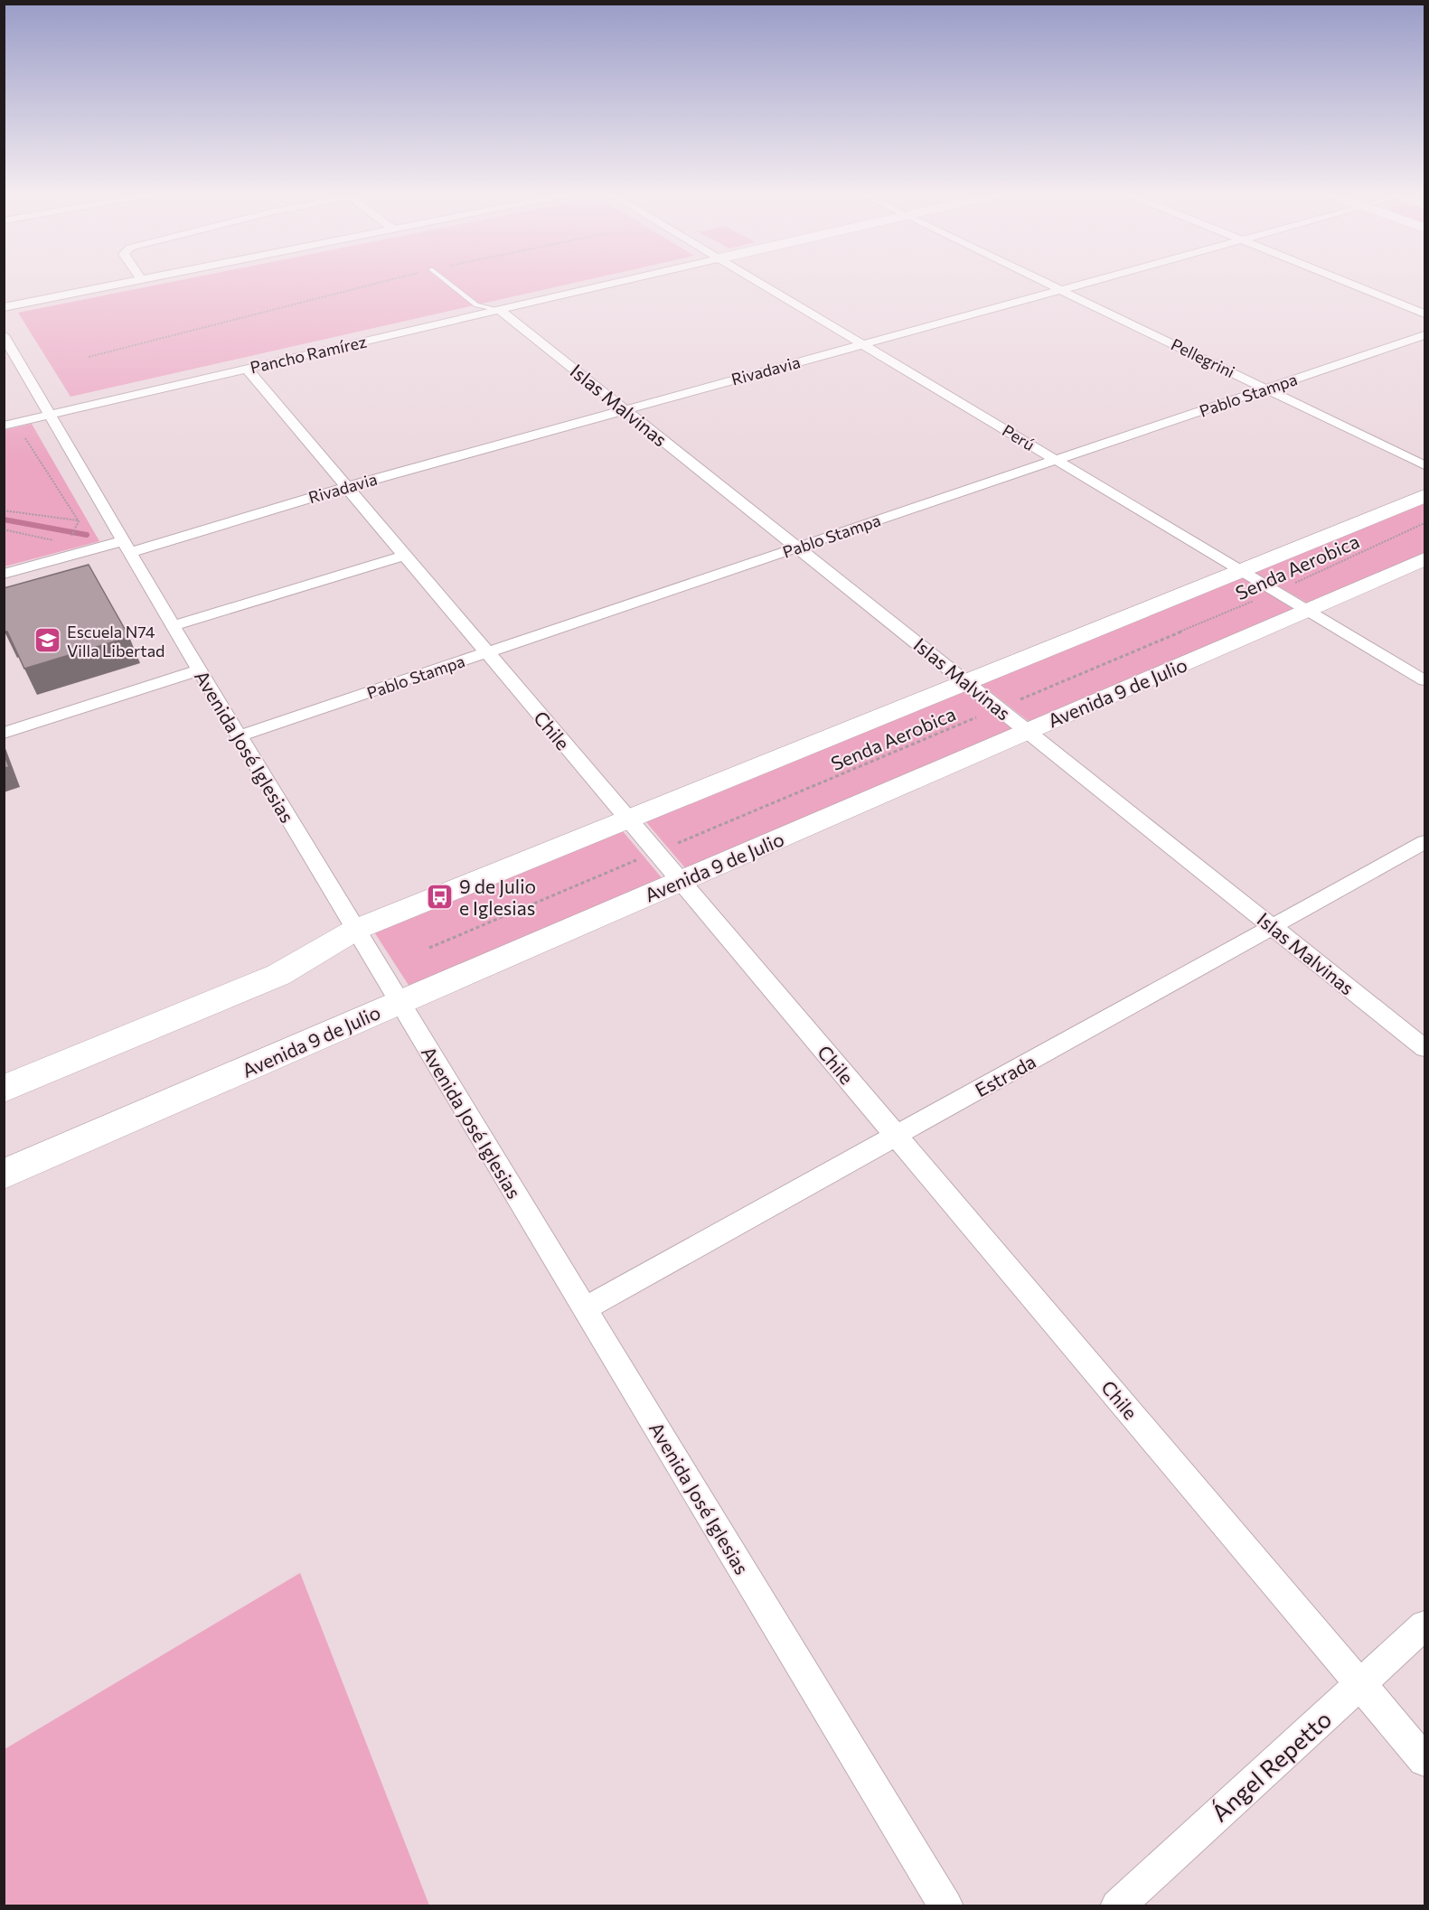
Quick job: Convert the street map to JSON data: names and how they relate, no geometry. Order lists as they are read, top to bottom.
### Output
{
  "streets": {
    "main road": ["Avenida 9 de Julio"],
    "street": [
      "Pancho Ramírez",
      "Pellegrini",
      "Rivadavia",
      "Pablo Stampa",
      "Islas Malvinas",
      "Perú",
      "Chile",
      "Avenida José Iglesias",
      "Estrada",
      "Ángel Repetto"
    ],
    "path": ["Senda Aerobica"]
  },
  "crossings": [
    ["Pancho Ramírez", "Islas Malvinas"],
    ["Pancho Ramírez", "Chile"],
    ["Pancho Ramírez", "Avenida José Iglesias"],
    ["Pellegrini", "Rivadavia"],
    ["Pellegrini", "Pablo Stampa"],
    ["Rivadavia", "Islas Malvinas"],
    ["Rivadavia", "Perú"],
    ["Rivadavia", "Chile"],
    ["Rivadavia", "Avenida José Iglesias"],
    ["Pablo Stampa", "Islas Malvinas"],
    ["Pablo Stampa", "Perú"],
    ["Pablo Stampa", "Chile"],
    ["Pablo Stampa", "Avenida José Iglesias"],
    ["Islas Malvinas", "Senda Aerobica"],
    ["Islas Malvinas", "Avenida 9 de Julio"],
    ["Islas Malvinas", "Estrada"],
    ["Perú", "Senda Aerobica"],
    ["Perú", "Avenida 9 de Julio"],
    ["Senda Aerobica", "Chile"],
    ["Avenida 9 de Julio", "Chile"],
    ["Avenida 9 de Julio", "Avenida José Iglesias"],
    ["Chile", "Estrada"],
    ["Chile", "Ángel Repetto"],
    ["Avenida José Iglesias", "Estrada"]
  ],
  "places": {
    "school or university": ["Escuela N74 Villa Libertad"],
    "bus stop": ["9 de Julio e Iglesias"]
  }
}
